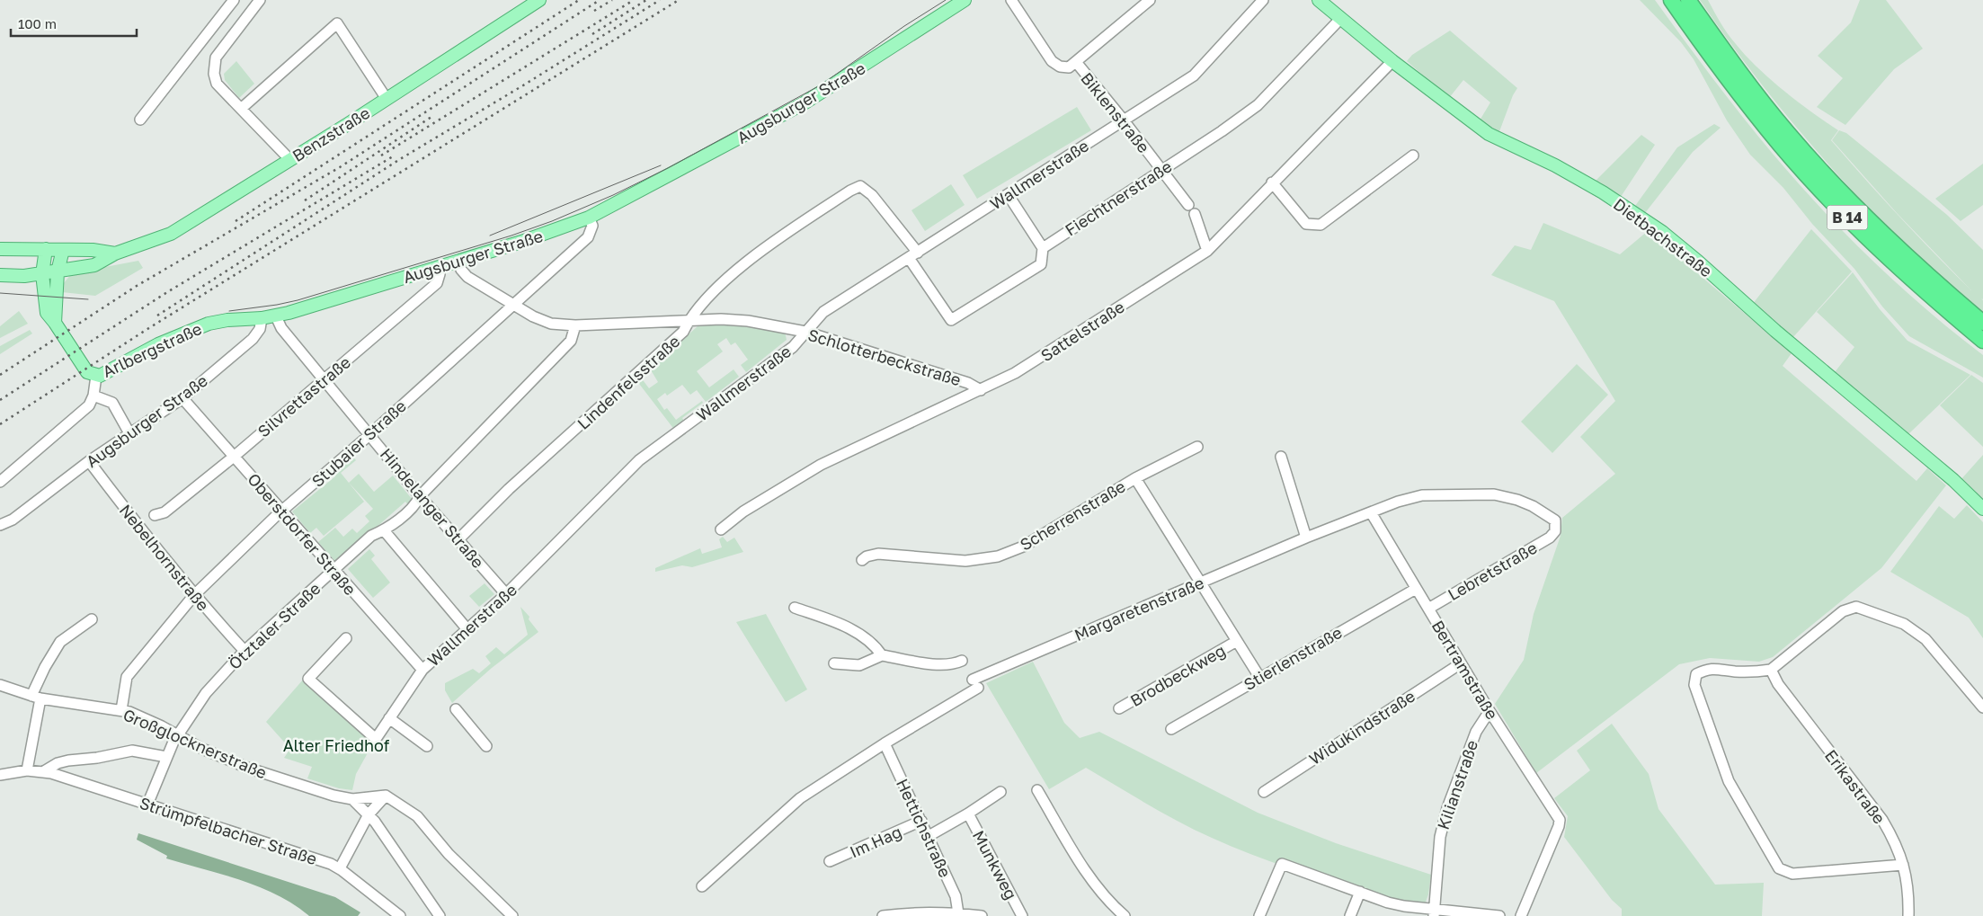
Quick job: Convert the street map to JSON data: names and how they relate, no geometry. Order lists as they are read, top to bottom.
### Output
{
  "streets": {
    "highway": ["B 14"],
    "main road": [
      "Augsburger Straße",
      "Benzstraße",
      "Dietbachstraße",
      "Arlbergstraße"
    ],
    "street": [
      "Biklenstraße",
      "Wallmerstraße",
      "Fiechtnerstraße",
      "Sattelstraße",
      "Schlotterbeckstraße",
      "Lindenfelsstraße",
      "Silvrettastraße",
      "Stubaier Straße",
      "Hindelanger Straße",
      "Scherrenstraße",
      "Oberstdorfer Straße",
      "Nebelhornstraße",
      "Lebretstraße",
      "Margaretenstraße",
      "Ötztaler Straße",
      "Stierlenstraße",
      "Bertramstraße",
      "Brodbeckweg",
      "Widukindstraße",
      "Großglocknerstraße",
      "Kilianstraße",
      "Erikastraße",
      "Hettichstraße",
      "Strümpfelbacher Straße",
      "Im Hag",
      "Munkweg"
    ]
  },
  "crossings": [
    ["Augsburger Straße", "Arlbergstraße"],
    ["Augsburger Straße", "Schlotterbeckstraße"],
    ["Augsburger Straße", "Silvrettastraße"],
    ["Augsburger Straße", "Stubaier Straße"],
    ["Augsburger Straße", "Hindelanger Straße"],
    ["Augsburger Straße", "Oberstdorfer Straße"],
    ["Augsburger Straße", "Nebelhornstraße"],
    ["Biklenstraße", "Wallmerstraße"],
    ["Biklenstraße", "Fiechtnerstraße"],
    ["Biklenstraße", "Sattelstraße"],
    ["Benzstraße", "Arlbergstraße"],
    ["Wallmerstraße", "Schlotterbeckstraße"],
    ["Wallmerstraße", "Lindenfelsstraße"],
    ["Wallmerstraße", "Hindelanger Straße"],
    ["Wallmerstraße", "Oberstdorfer Straße"],
    ["Fiechtnerstraße", "Dietbachstraße"],
    ["Dietbachstraße", "Sattelstraße"],
    ["Sattelstraße", "Schlotterbeckstraße"],
    ["Schlotterbeckstraße", "Lindenfelsstraße"],
    ["Schlotterbeckstraße", "Stubaier Straße"],
    ["Schlotterbeckstraße", "Ötztaler Straße"],
    ["Lindenfelsstraße", "Hindelanger Straße"],
    ["Silvrettastraße", "Hindelanger Straße"],
    ["Silvrettastraße", "Oberstdorfer Straße"],
    ["Stubaier Straße", "Hindelanger Straße"],
    ["Stubaier Straße", "Oberstdorfer Straße"],
    ["Stubaier Straße", "Nebelhornstraße"],
    ["Stubaier Straße", "Großglocknerstraße"],
    ["Hindelanger Straße", "Ötztaler Straße"],
    ["Oberstdorfer Straße", "Ötztaler Straße"],
    ["Nebelhornstraße", "Ötztaler Straße"],
    ["Lebretstraße", "Margaretenstraße"],
    ["Lebretstraße", "Bertramstraße"],
    ["Margaretenstraße", "Bertramstraße"],
    ["Margaretenstraße", "Hettichstraße"],
    ["Ötztaler Straße", "Großglocknerstraße"],
    ["Ötztaler Straße", "Strümpfelbacher Straße"],
    ["Stierlenstraße", "Bertramstraße"],
    ["Bertramstraße", "Widukindstraße"],
    ["Bertramstraße", "Kilianstraße"],
    ["Hettichstraße", "Im Hag"]
  ],
  "parks": ["Alter Friedhof"],
  "scale_bar": "100 m"
}
